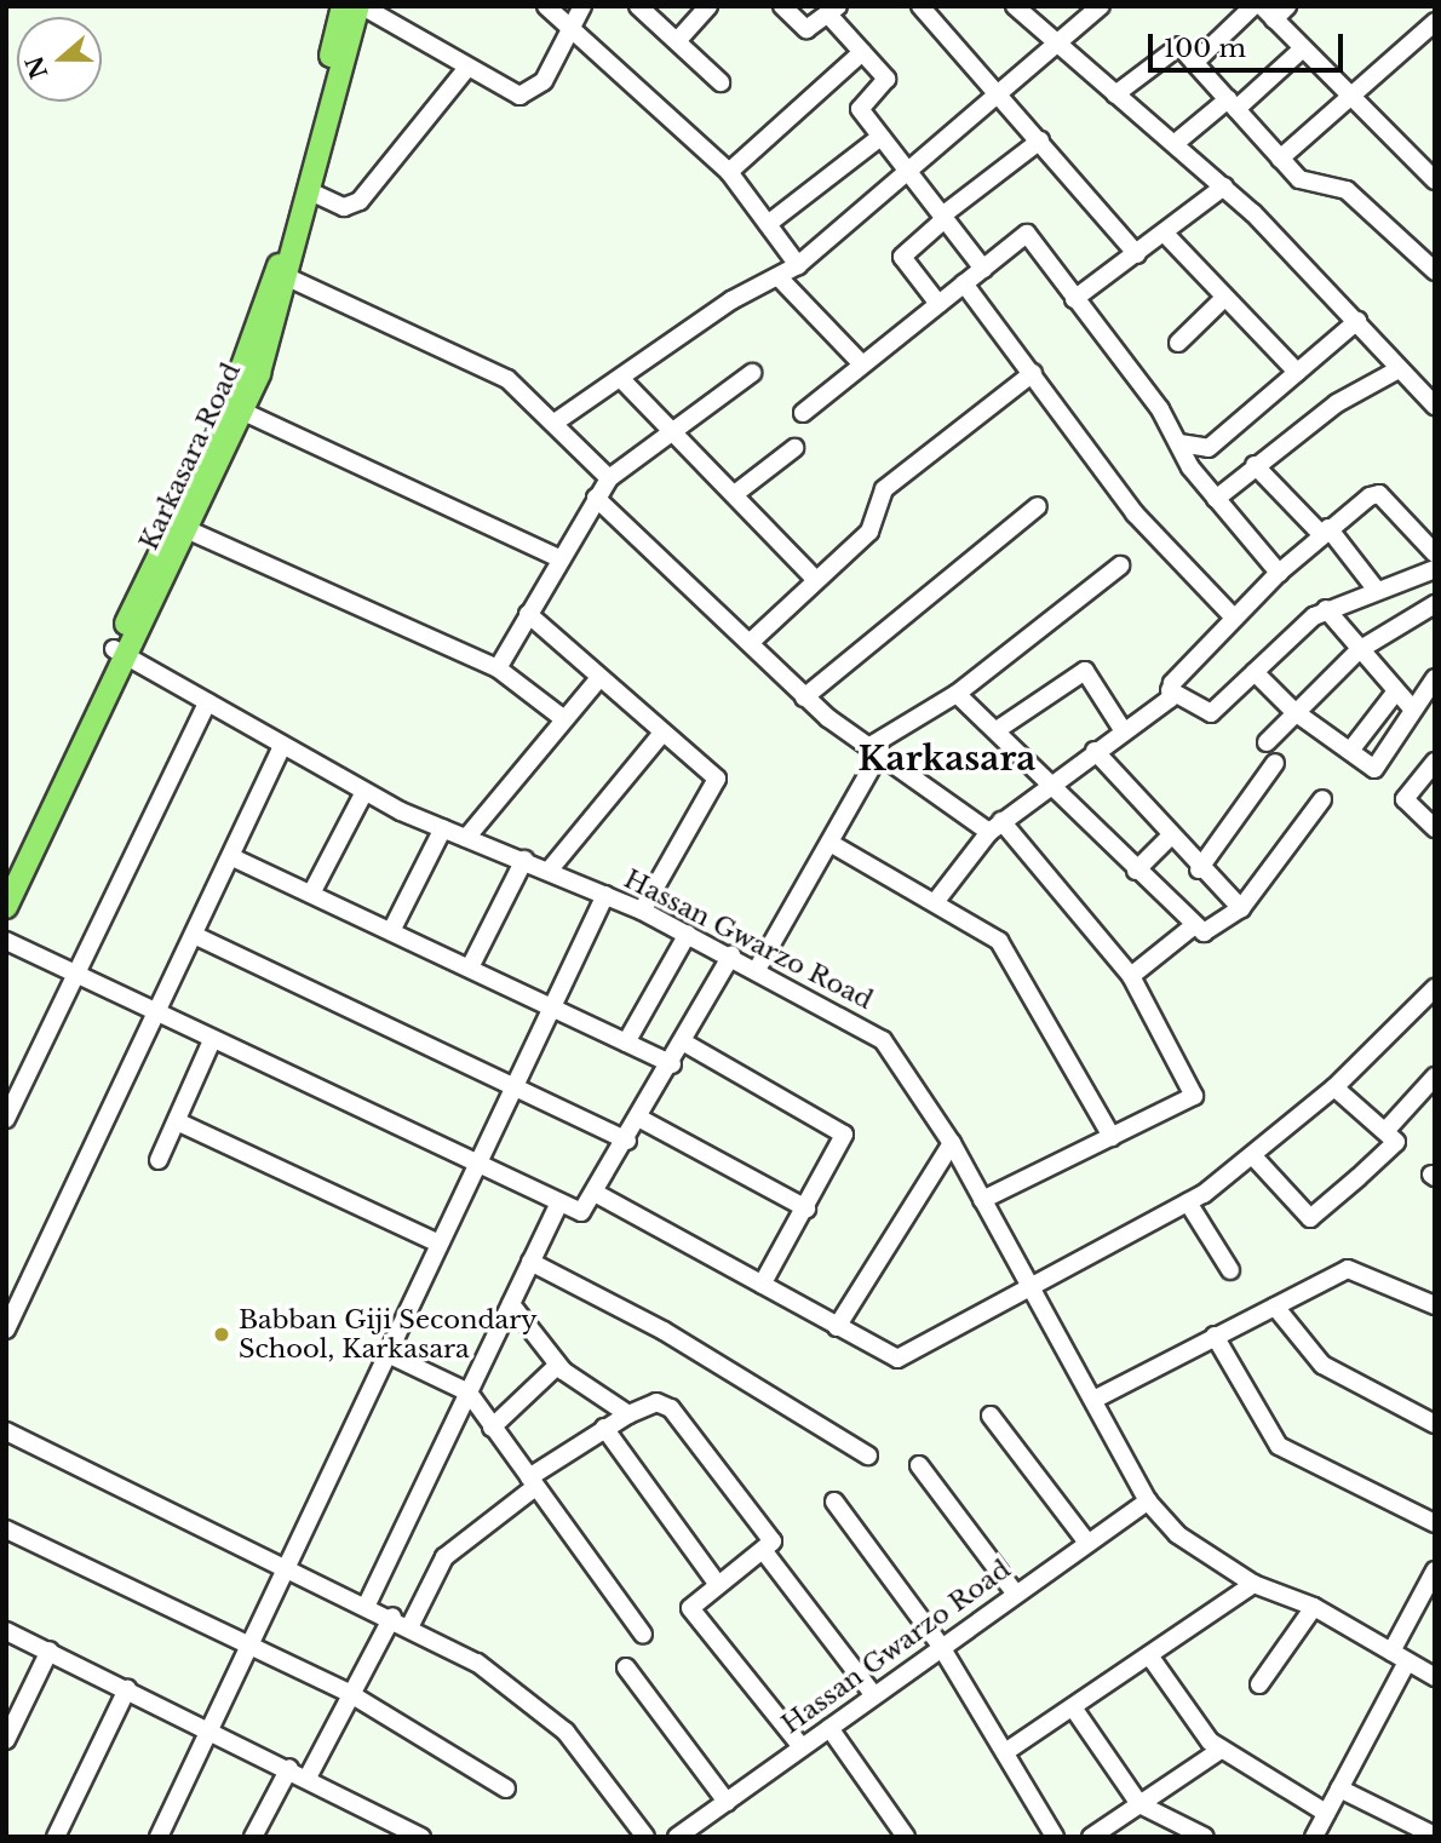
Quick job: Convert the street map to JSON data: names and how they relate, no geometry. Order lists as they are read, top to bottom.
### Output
{
  "streets": {
    "main road": ["Karkasara Road"],
    "street": ["Hassan Gwarzo Road"]
  },
  "crossings": [
    ["Karkasara Road", "Hassan Gwarzo Road"]
  ],
  "districts": ["Karkasara"],
  "places": ["Babban Giji Secondary School, Karkasara"],
  "scale_bar": "100 m",
  "north": "left"
}
